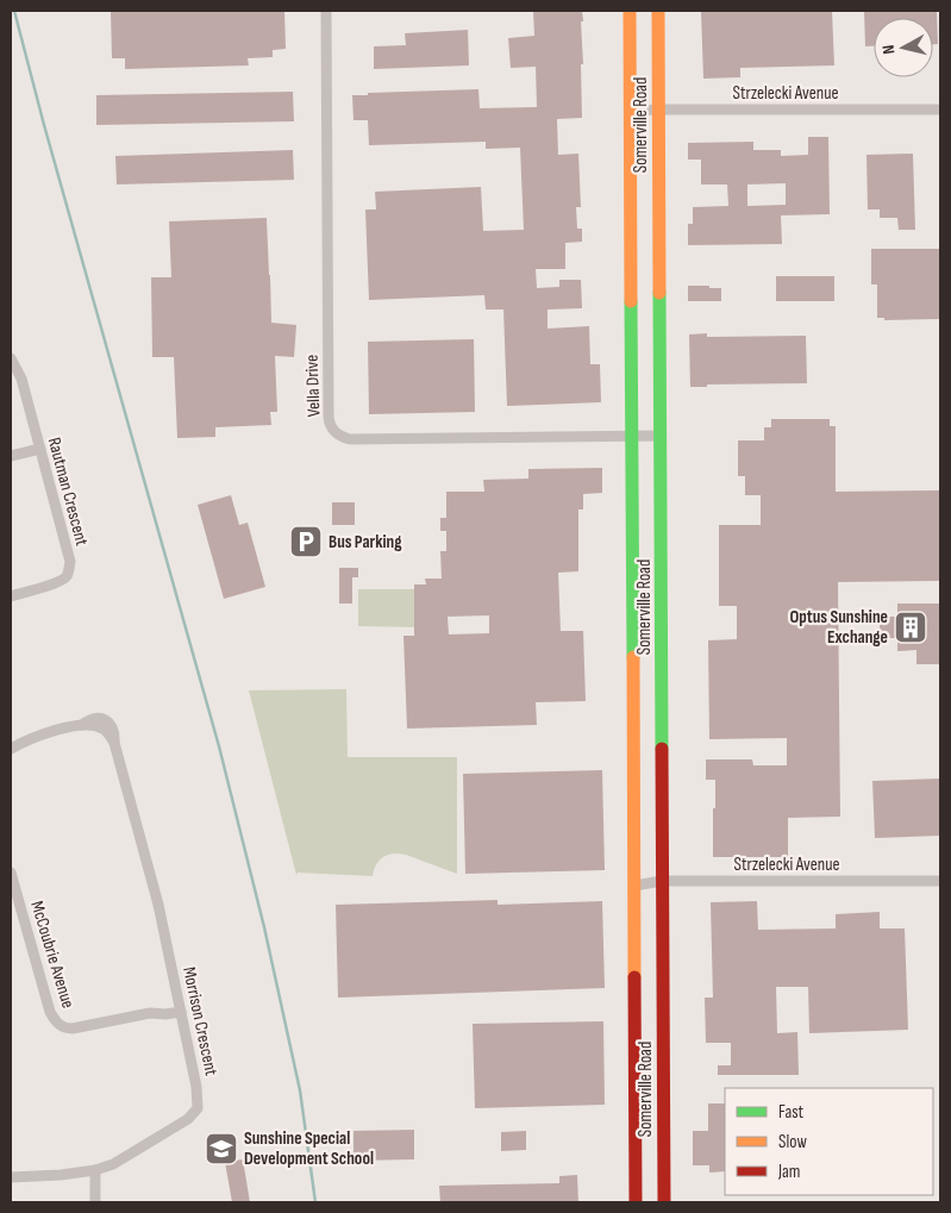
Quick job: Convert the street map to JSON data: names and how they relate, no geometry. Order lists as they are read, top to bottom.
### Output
{
  "streets": {
    "main road": ["Somerville Road"],
    "street": [
      "Strzelecki Avenue",
      "Vella Drive",
      "Rautman Crescent",
      "McCoubrie Avenue",
      "Morrison Crescent"
    ]
  },
  "crossings": [
    ["Strzelecki Avenue", "Somerville Road"],
    ["Somerville Road", "Vella Drive"],
    ["McCoubrie Avenue", "Morrison Crescent"]
  ],
  "places": {
    "parking": ["Bus Parking"],
    "building": ["Optus Sunshine Exchange"],
    "school or university": ["Sunshine Special Development School"]
  },
  "legend": ["Fast", "Slow", "Jam"],
  "north": "left"
}
